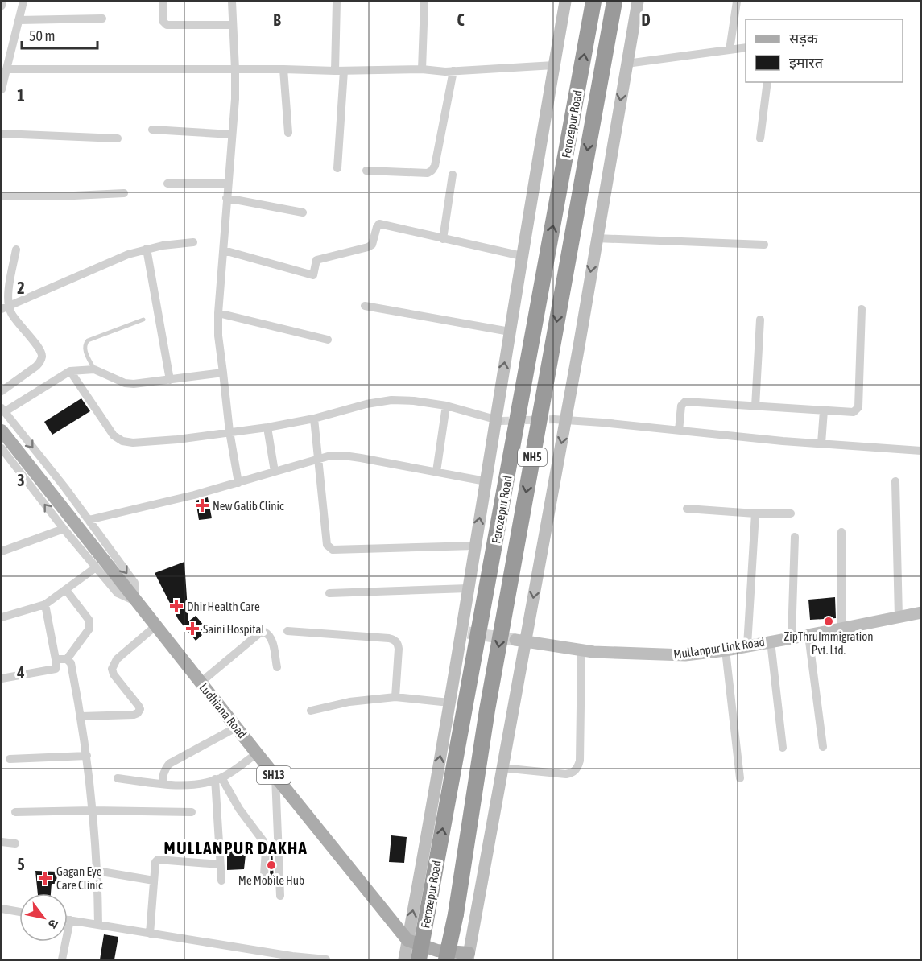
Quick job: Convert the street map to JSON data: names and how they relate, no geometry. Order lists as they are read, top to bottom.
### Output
{
  "streets": {
    "highway": ["Ferozepur Road", "NH5"],
    "main road": ["Mullanpur Link Road", "Ludhiana Road", "SH13"]
  },
  "districts": ["MULLANPUR DAKHA"],
  "places": {
    "health": [
      "New Galib Clinic",
      "Dhir Health Care",
      "Saini Hospital",
      "Gagan Eye Care Clinic"
    ],
    "other": ["ZipThruImmigration Pvt. Ltd.", "Me Mobile Hub"]
  },
  "legend": ["सड़क", "इमारत"],
  "scale_bar": "50 m",
  "north": "bottom right",
  "grid": {
    "columns": ["B", "C", "D"],
    "rows": [
      "1",
      "2",
      "3",
      "4",
      "5"
    ]
  }
}
